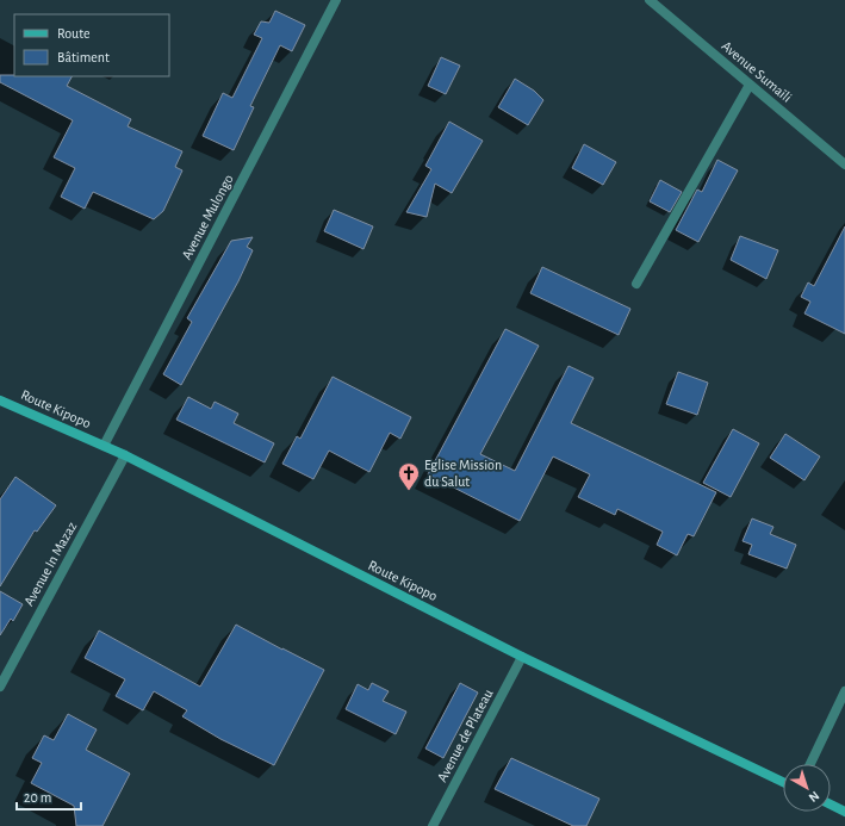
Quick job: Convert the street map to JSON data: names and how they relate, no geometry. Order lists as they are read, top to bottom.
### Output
{
  "streets": {
    "main road": ["Route Kipopo"],
    "street": [
      "Avenue Sumaïli",
      "Avenue Mulongo",
      "Avenue In Mazaz",
      "Avenue de Plateau"
    ]
  },
  "crossings": [
    ["Avenue Mulongo", "Route Kipopo"],
    ["Route Kipopo", "Avenue In Mazaz"],
    ["Route Kipopo", "Avenue de Plateau"]
  ],
  "places": {
    "church": ["Eglise Mission du Salut"]
  },
  "legend": ["Route", "Bâtiment"],
  "scale_bar": "20 m",
  "north": "bottom right"
}
